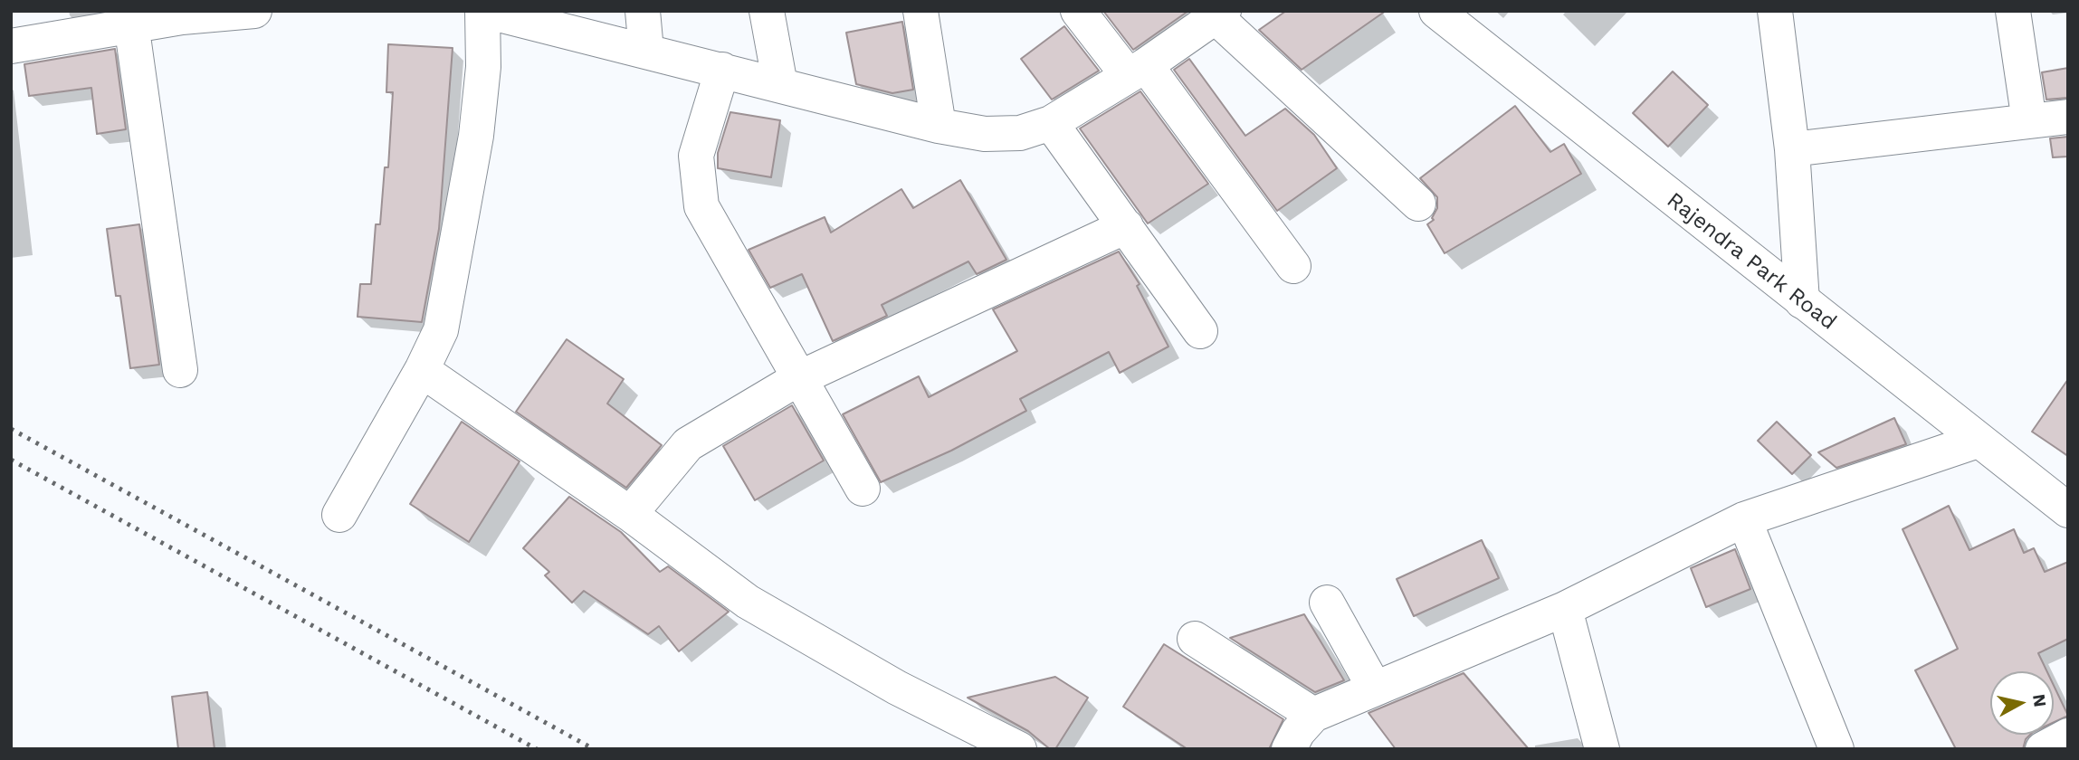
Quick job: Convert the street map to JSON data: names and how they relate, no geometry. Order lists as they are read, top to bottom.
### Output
{
  "streets": {
    "street": ["Rajendra Park Road"]
  },
  "north": "right"
}
